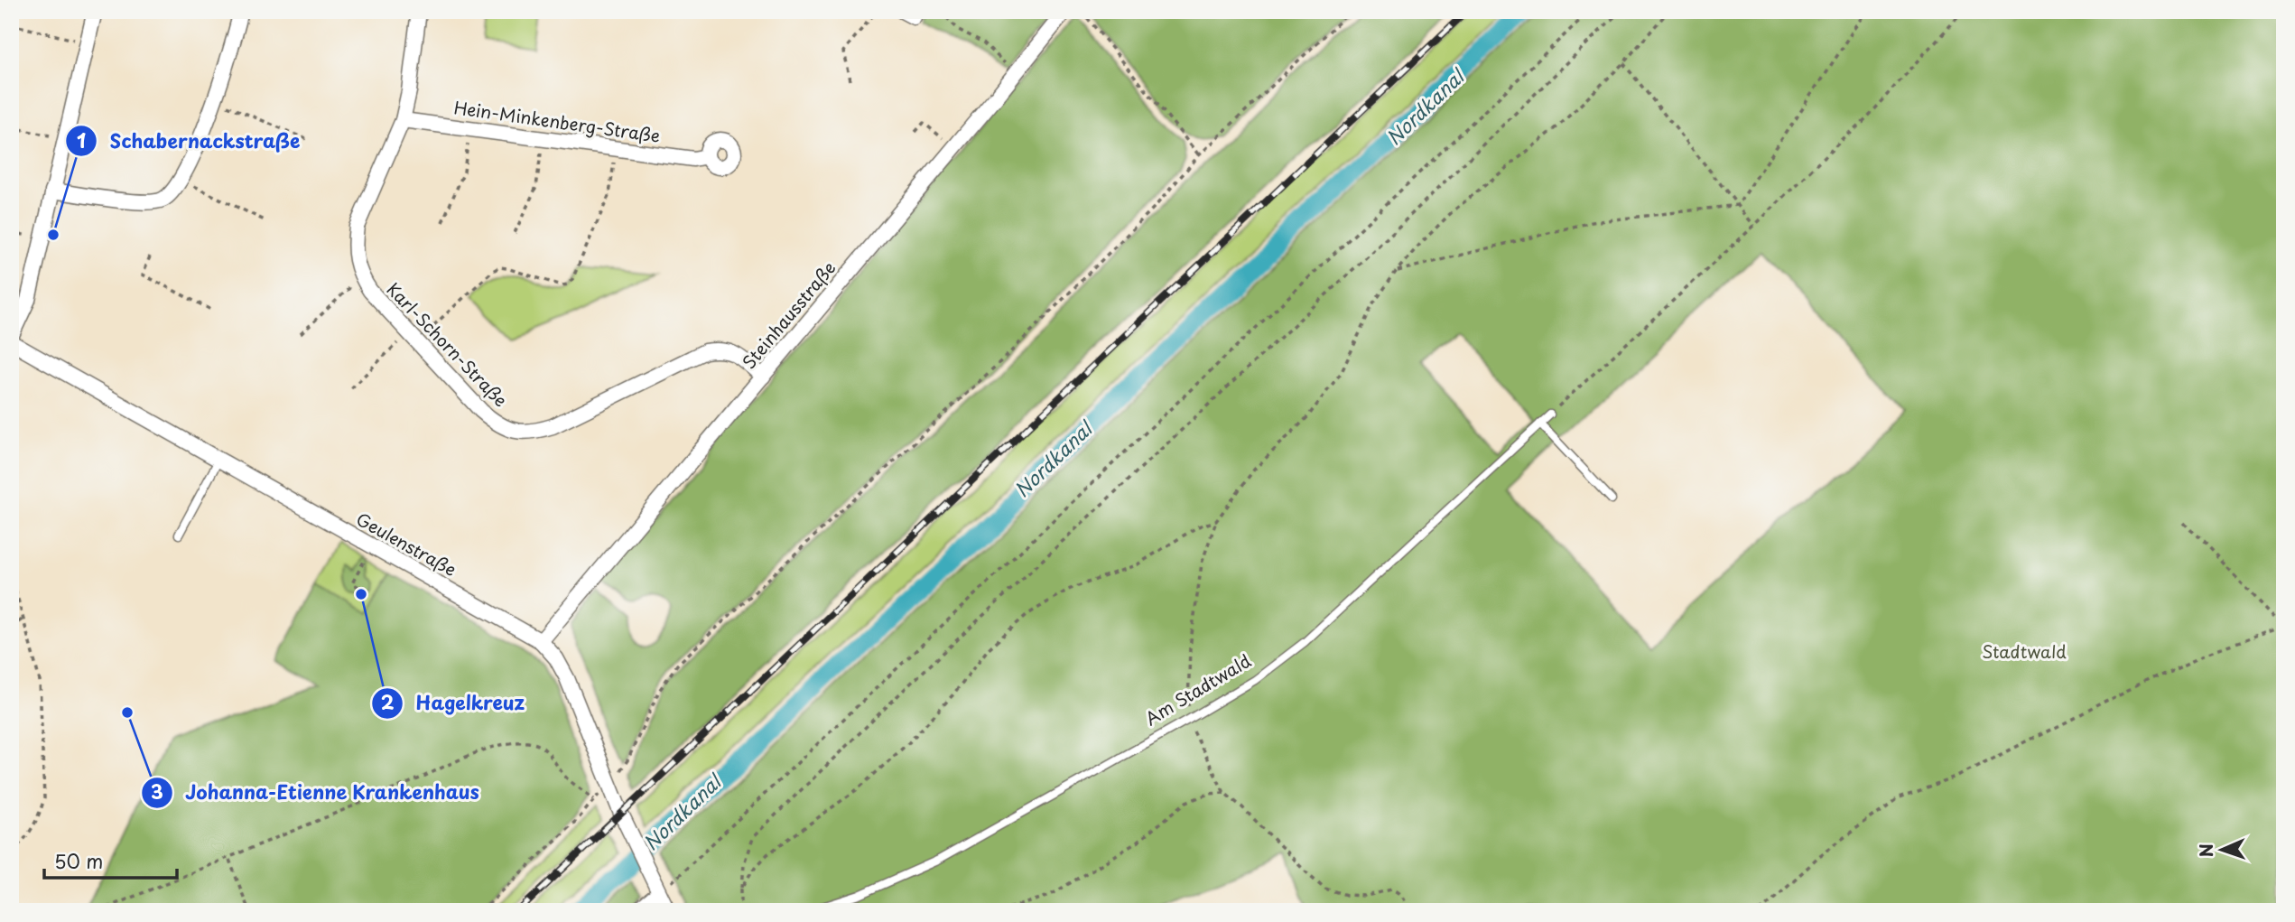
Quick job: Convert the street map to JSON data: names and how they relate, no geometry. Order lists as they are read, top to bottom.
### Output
{
  "streets": {
    "street": [
      "Hein-Minkenberg-Straße",
      "Steinhausstraße",
      "Karl-Schorn-Straße",
      "Geulenstraße"
    ],
    "lane": ["Am Stadtwald"]
  },
  "crossings": [
    ["Hein-Minkenberg-Straße", "Karl-Schorn-Straße"],
    ["Steinhausstraße", "Karl-Schorn-Straße"],
    ["Steinhausstraße", "Geulenstraße"]
  ],
  "water": ["Nordkanal"],
  "parks": ["Stadtwald"],
  "places": ["Schabernackstraße", "Hagelkreuz", "Johanna-Etienne Krankenhaus"],
  "scale_bar": "50 m",
  "north": "left"
}
